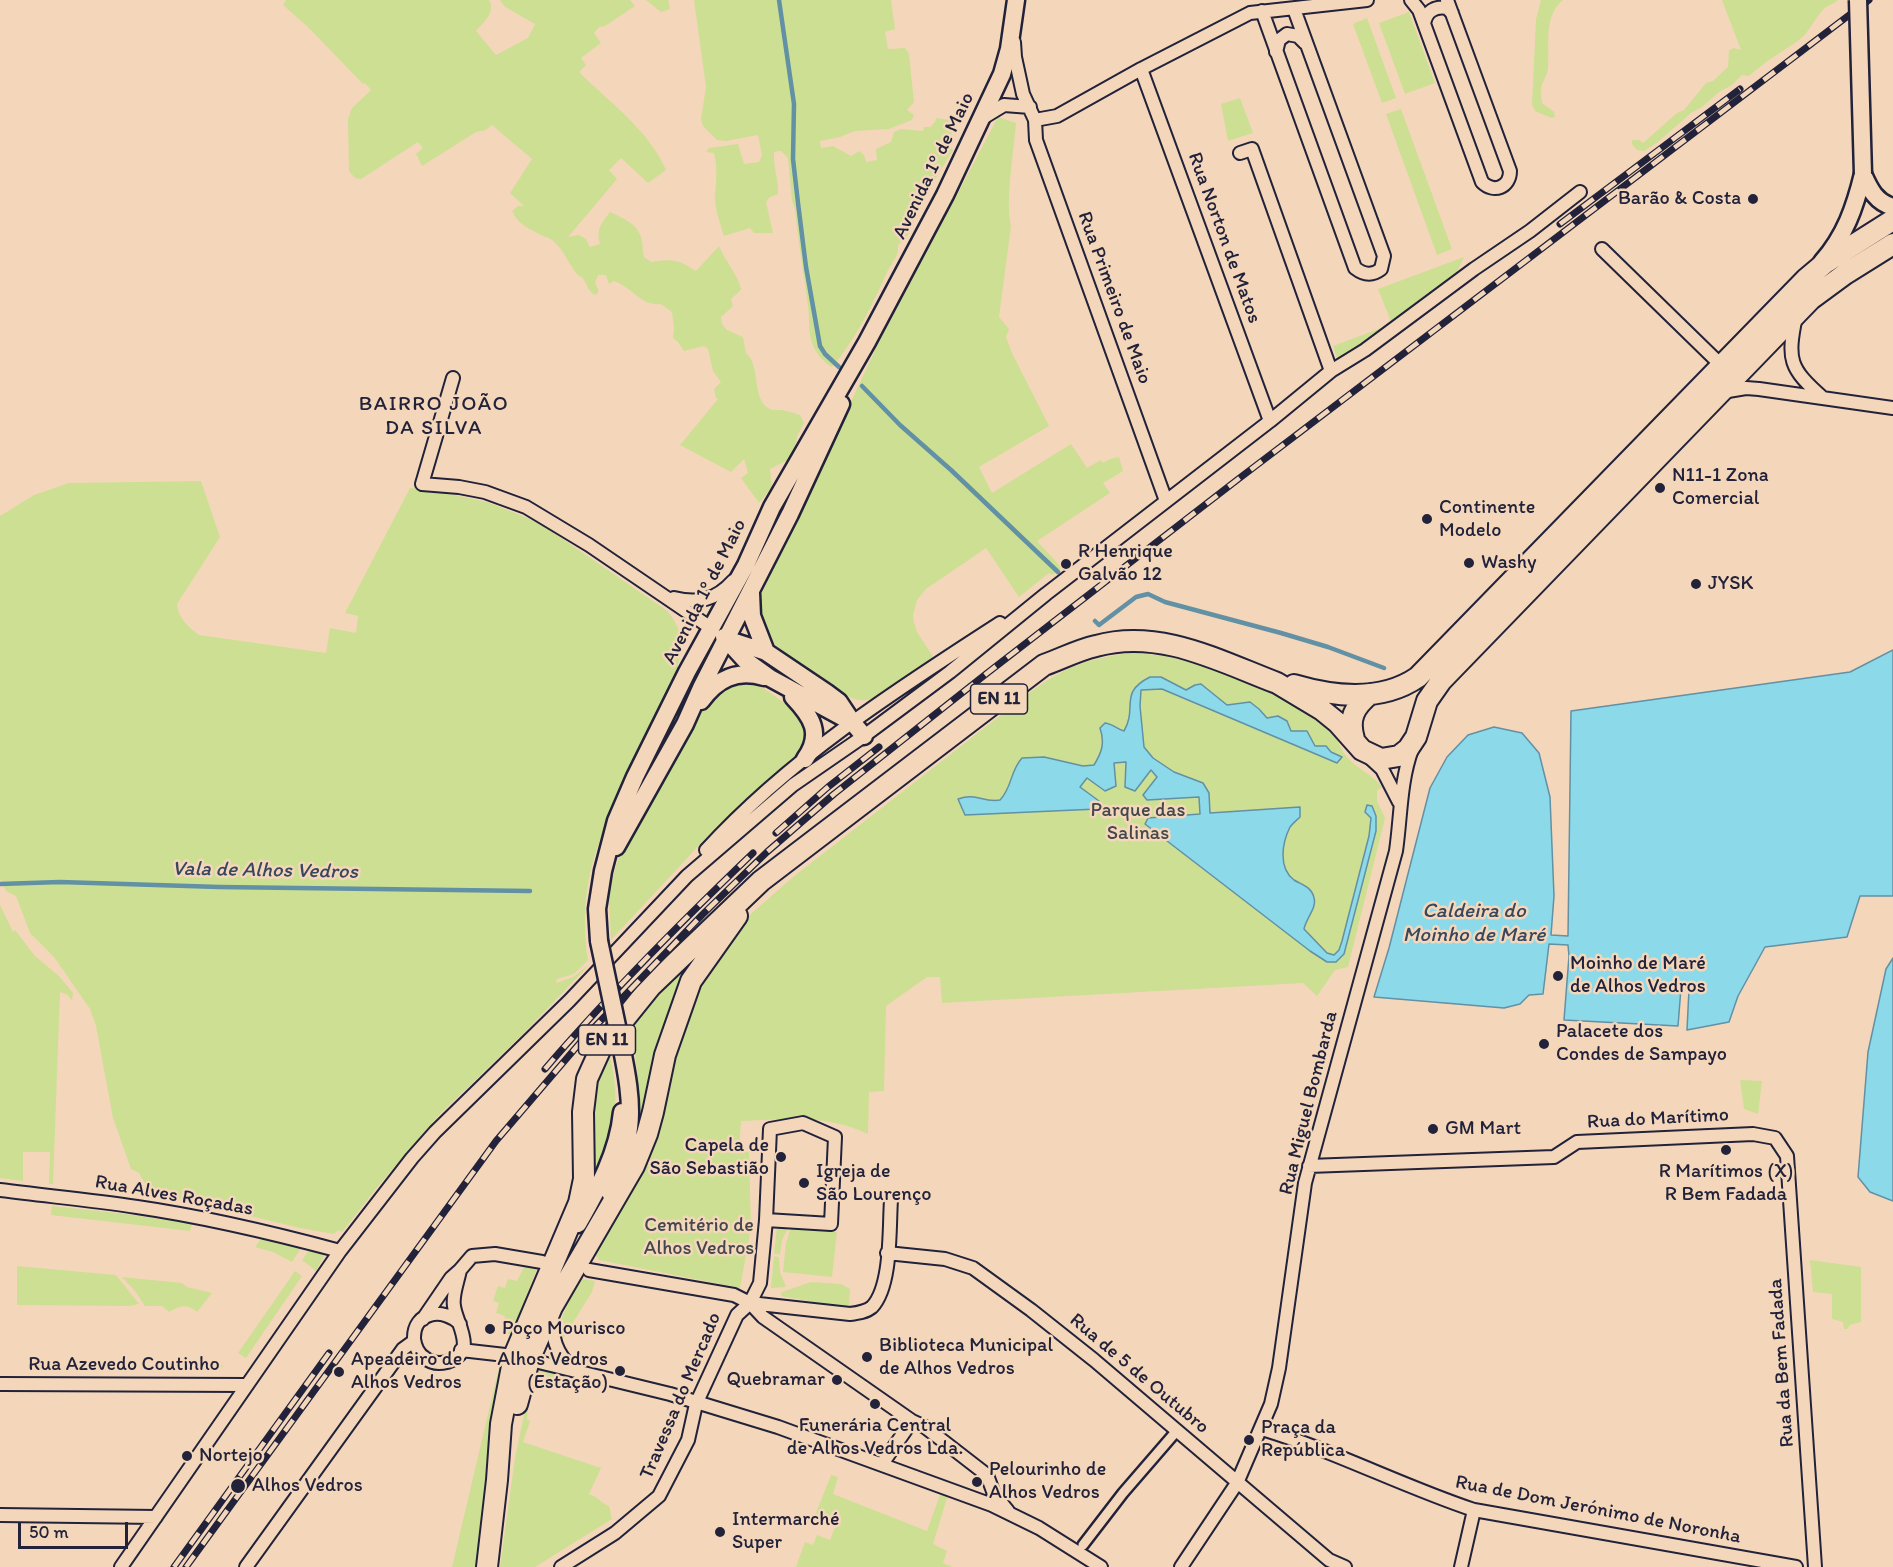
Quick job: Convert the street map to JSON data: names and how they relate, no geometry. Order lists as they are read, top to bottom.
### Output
{
  "streets": {
    "main road": ["Avenida 1º de Maio", "EN 11"],
    "street": [
      "Rua Norton de Matos",
      "Rua Primeiro de Maio",
      "Rua Miguel Bombarda",
      "Rua do Marítimo",
      "Rua Alves Roçadas",
      "Rua da Bem Fadada",
      "Rua Azevedo Coutinho",
      "Rua de 5 de Outubro",
      "Travessa do Mercado",
      "Rua de Dom Jerónimo de Noronha"
    ]
  },
  "crossings": [
    ["Avenida 1º de Maio", "Rua Primeiro de Maio"],
    ["Rua Miguel Bombarda", "Rua do Marítimo"],
    ["Rua Miguel Bombarda", "Rua de 5 de Outubro"],
    ["Rua Miguel Bombarda", "Rua de Dom Jerónimo de Noronha"],
    ["Rua do Marítimo", "Rua da Bem Fadada"]
  ],
  "districts": ["BAIRRO JOÃO DA SILVA"],
  "water": ["Vala de Alhos Vedros", "Caldeira do Moinho de Maré"],
  "parks": ["Parque das Salinas", "Cemitério de Alhos Vedros"],
  "places": [
    "Barão & Costa",
    "N11-1 Zona Comercial",
    "Continente Modelo",
    "Washy",
    "R Henrique Galvão 12",
    "JYSK",
    "Moinho de Maré de Alhos Vedros",
    "Palacete dos Condes de Sampayo",
    "GM Mart",
    "R Marítimos (X) R Bem Fadada",
    "Capela de São Sebastião",
    "Igreja de São Lourenço",
    "Poço Mourisco",
    "Biblioteca Municipal de Alhos Vedros",
    "Alhos Vedros (Estação)",
    "Apeadeiro de Alhos Vedros",
    "Quebramar",
    "Funerária Central de Alhos Vedros Lda.",
    "Praça da República",
    "Nortejo",
    "Pelourinho de Alhos Vedros",
    "Alhos Vedros",
    "Intermarché Super"
  ],
  "scale_bar": "50 m"
}
